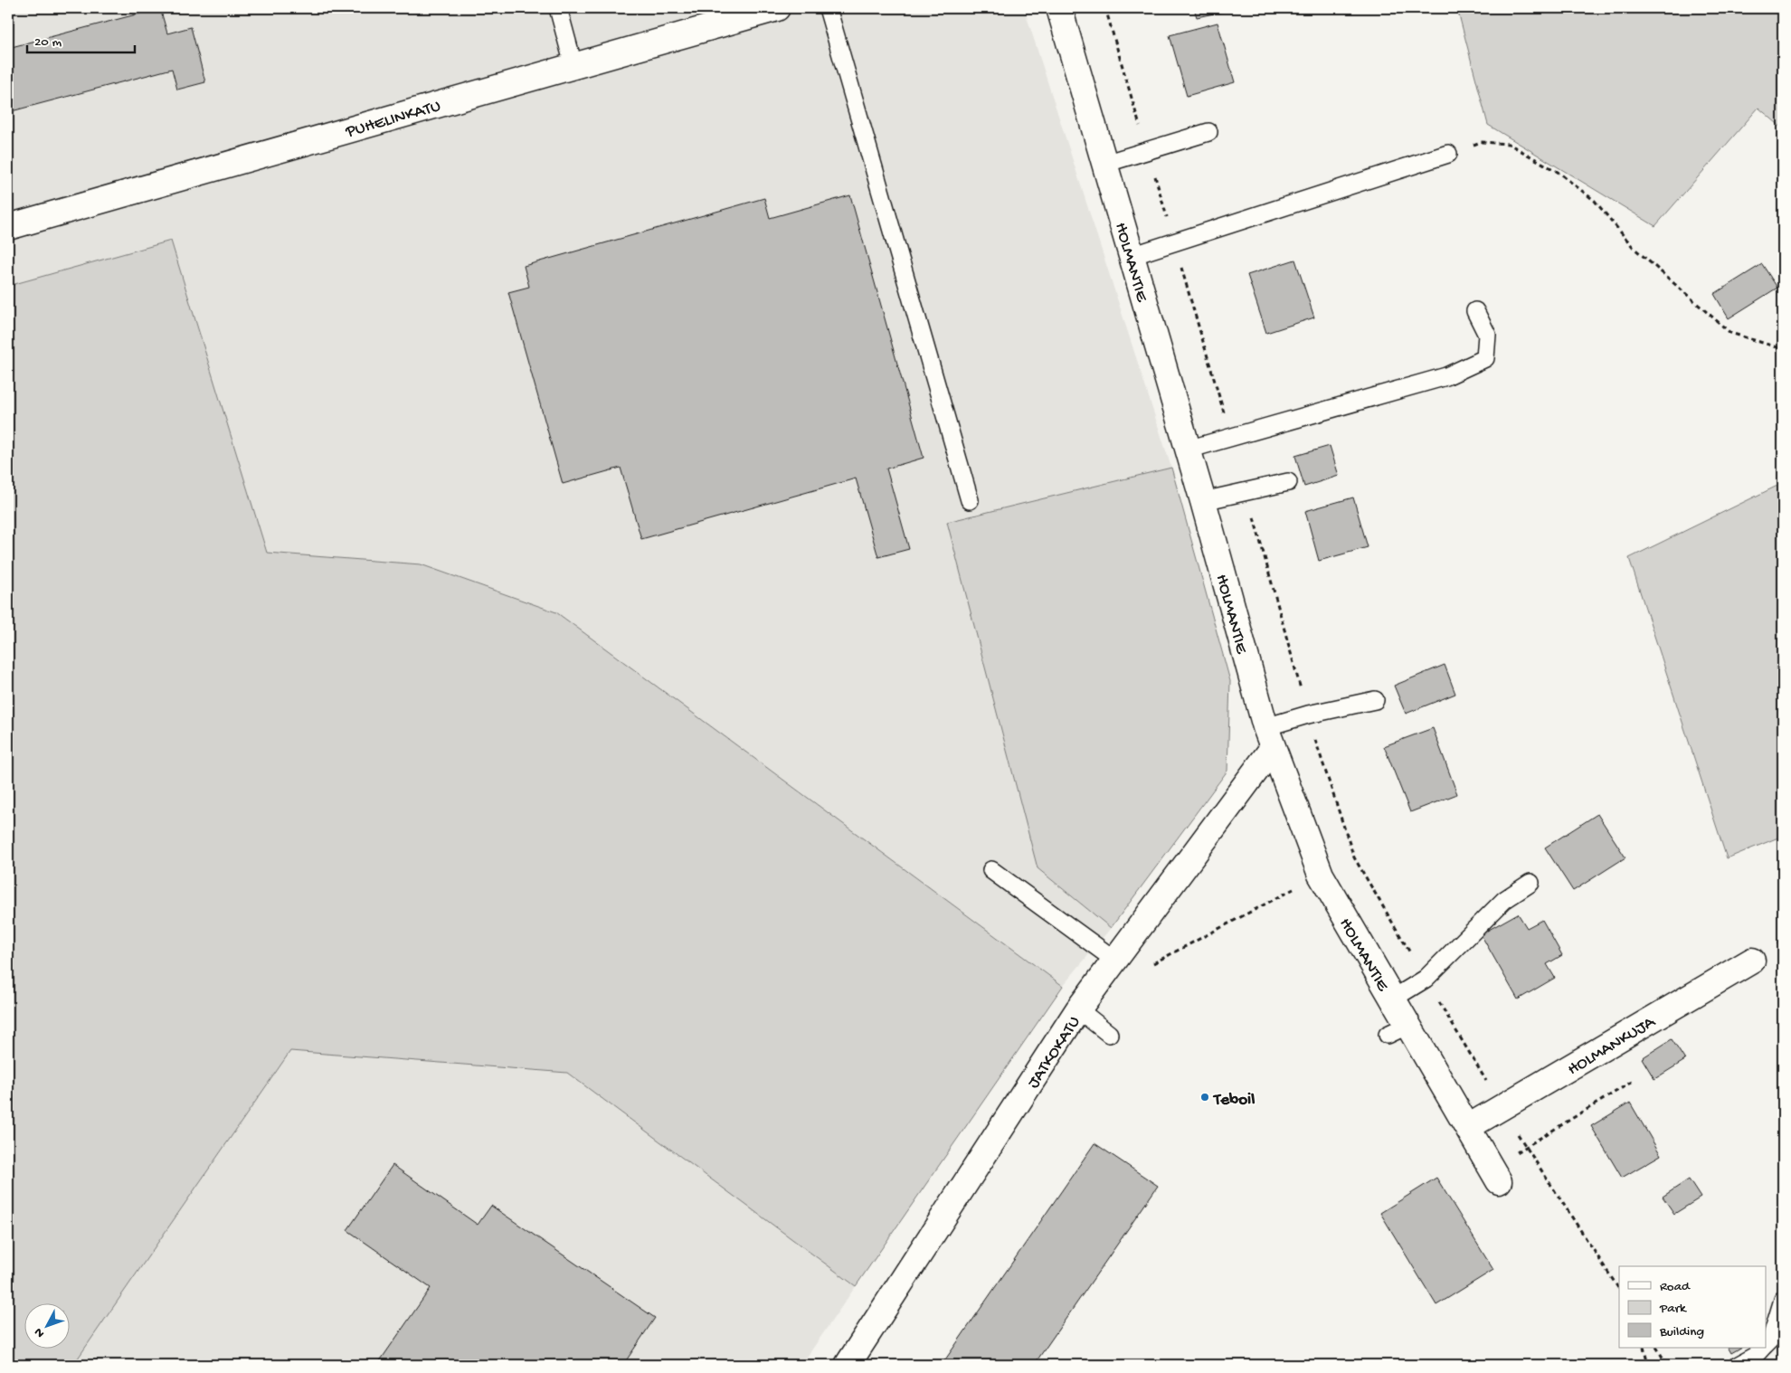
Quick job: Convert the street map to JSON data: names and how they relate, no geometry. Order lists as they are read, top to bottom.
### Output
{
  "streets": {
    "street": [
      "PUHELINKATU",
      "HOLMANTIE",
      "HOLMANKUJA",
      "JATKOKATU"
    ]
  },
  "crossings": [
    ["HOLMANTIE", "HOLMANKUJA"],
    ["HOLMANTIE", "JATKOKATU"]
  ],
  "places": ["Teboil"],
  "legend": ["Road", "Park", "Building"],
  "scale_bar": "20 m",
  "north": "bottom left"
}
